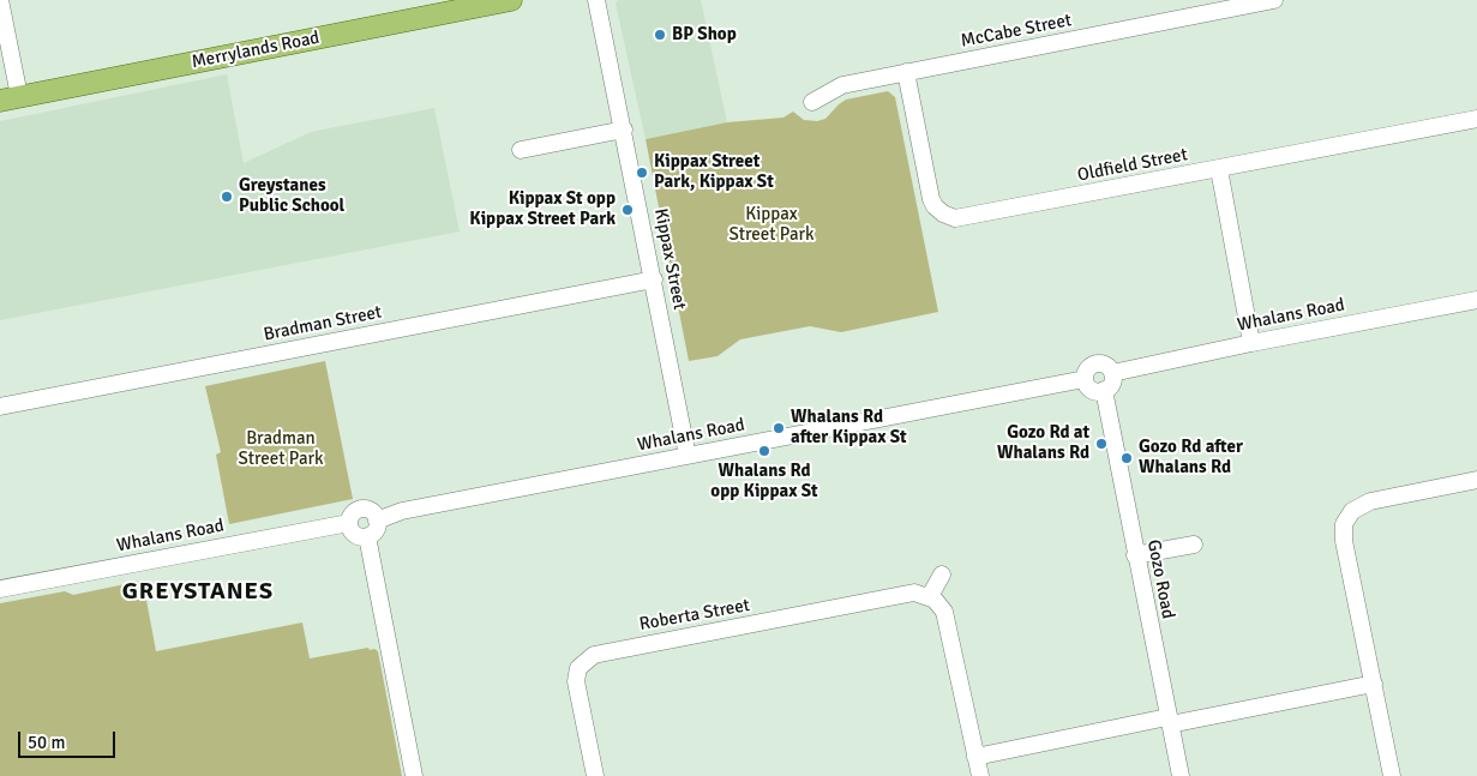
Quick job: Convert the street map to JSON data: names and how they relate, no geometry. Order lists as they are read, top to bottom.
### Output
{
  "streets": {
    "main road": ["Merrylands Road"],
    "street": [
      "McCabe Street",
      "Oldfield Street",
      "Kippax Street",
      "Whalans Road",
      "Bradman Street",
      "Gozo Road",
      "Roberta Street"
    ]
  },
  "crossings": [
    ["McCabe Street", "Oldfield Street"],
    ["Kippax Street", "Whalans Road"],
    ["Kippax Street", "Bradman Street"],
    ["Whalans Road", "Gozo Road"]
  ],
  "districts": ["GREYSTANES"],
  "parks": ["Kippax Street Park", "Bradman Street Park"],
  "places": [
    "BP Shop",
    "Kippax Street Park, Kippax St",
    "Greystanes Public School",
    "Kippax St opp Kippax Street Park",
    "Whalans Rd after Kippax St",
    "Gozo Rd at Whalans Rd",
    "Whalans Rd opp Kippax St",
    "Gozo Rd after Whalans Rd"
  ],
  "scale_bar": "50 m"
}
